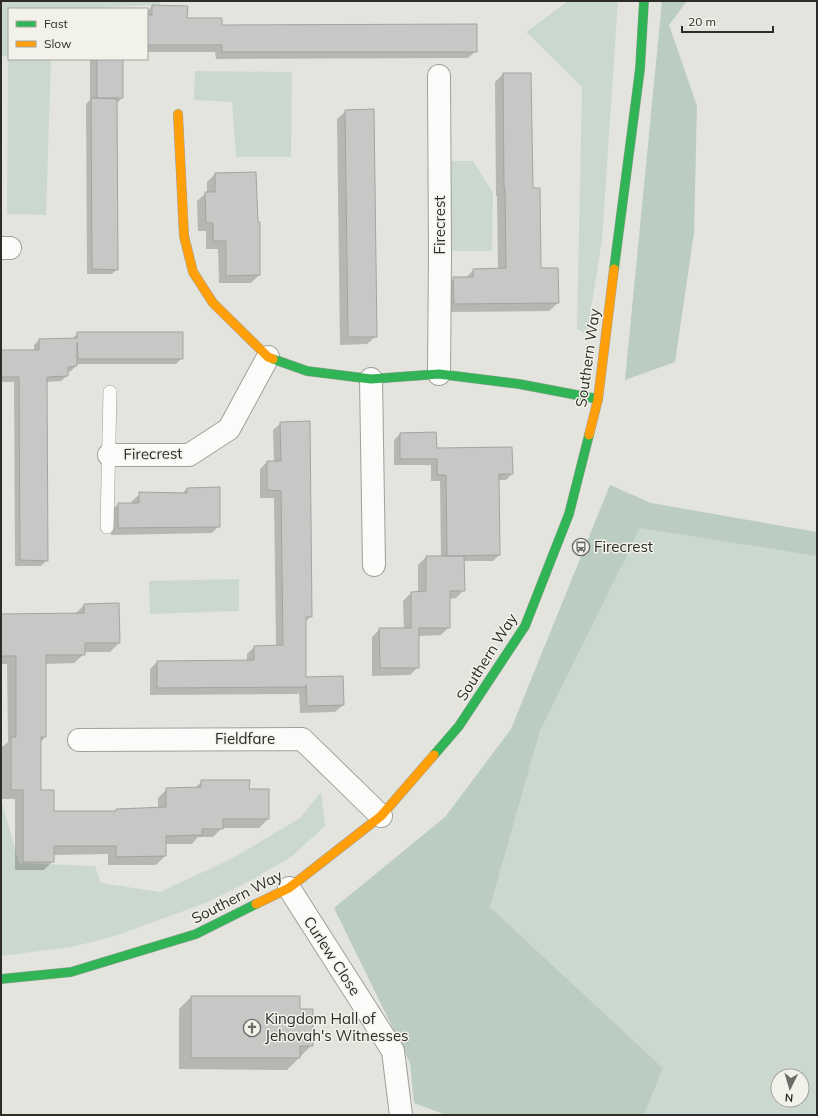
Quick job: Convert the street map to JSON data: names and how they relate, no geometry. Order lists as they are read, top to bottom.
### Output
{
  "streets": {
    "street": [
      "Firecrest",
      "Southern Way",
      "Fieldfare",
      "Curlew Close"
    ]
  },
  "crossings": [
    ["Southern Way", "Fieldfare"],
    ["Southern Way", "Curlew Close"]
  ],
  "places": {
    "bus stop": ["Firecrest"],
    "church": ["Kingdom Hall of Jehovah's Witnesses"]
  },
  "legend": ["Fast", "Slow"],
  "scale_bar": "20 m",
  "north": "bottom"
}
